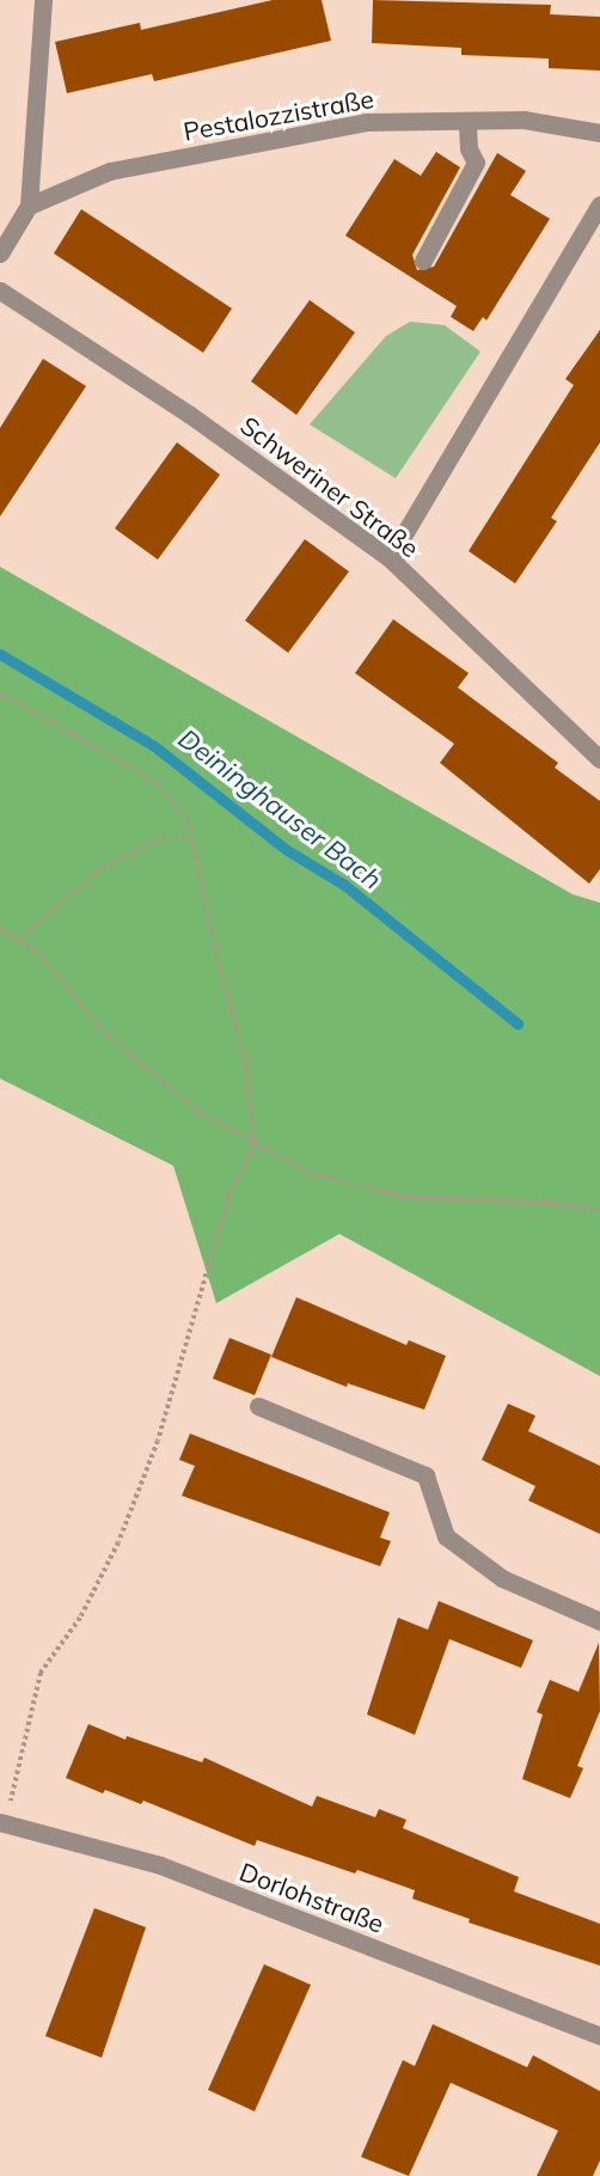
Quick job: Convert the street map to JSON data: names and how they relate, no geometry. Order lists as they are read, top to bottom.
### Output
{
  "streets": {
    "street": ["Pestalozzistraße", "Schweriner Straße", "Dorlohstraße"]
  },
  "water": ["Deininghauser Bach"]
}
